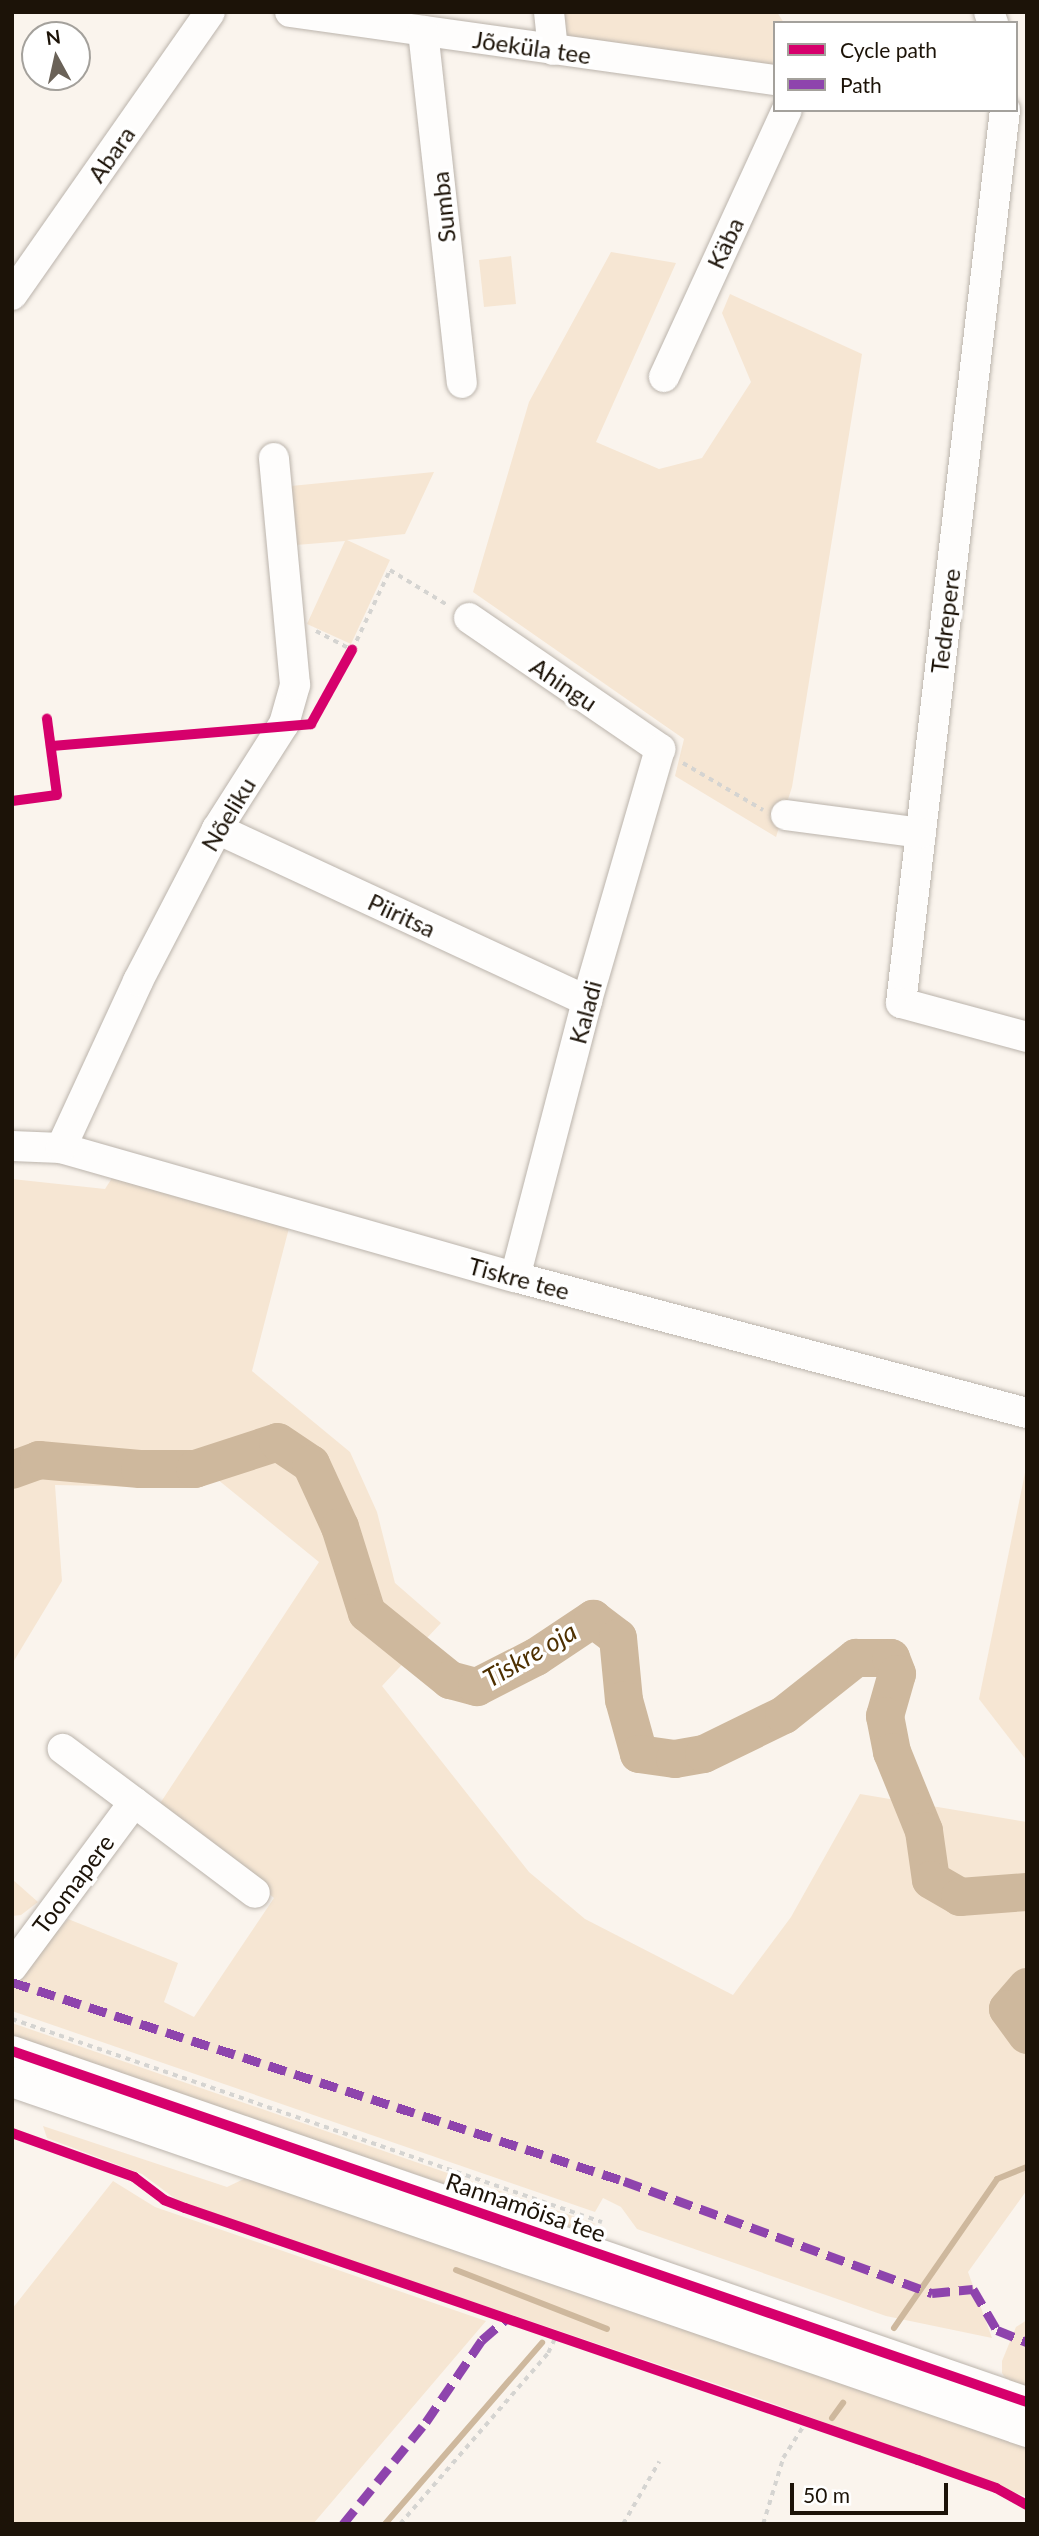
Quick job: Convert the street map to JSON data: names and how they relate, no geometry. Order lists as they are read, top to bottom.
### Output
{
  "streets": {
    "street": [
      "Jõeküla tee",
      "Abara",
      "Sumba",
      "Käba",
      "Tedrepere",
      "Ahingu",
      "Nõeliku",
      "Piiritsa",
      "Kaladi",
      "Tiskre tee",
      "Toomapere",
      "Rannamõisa tee"
    ]
  },
  "crossings": [
    ["Jõeküla tee", "Sumba"],
    ["Ahingu", "Kaladi"],
    ["Nõeliku", "Piiritsa"],
    ["Nõeliku", "Tiskre tee"],
    ["Piiritsa", "Kaladi"],
    ["Kaladi", "Tiskre tee"]
  ],
  "water": ["Tiskre oja"],
  "legend": ["Cycle path", "Path"],
  "scale_bar": "50 m",
  "north": "top"
}
